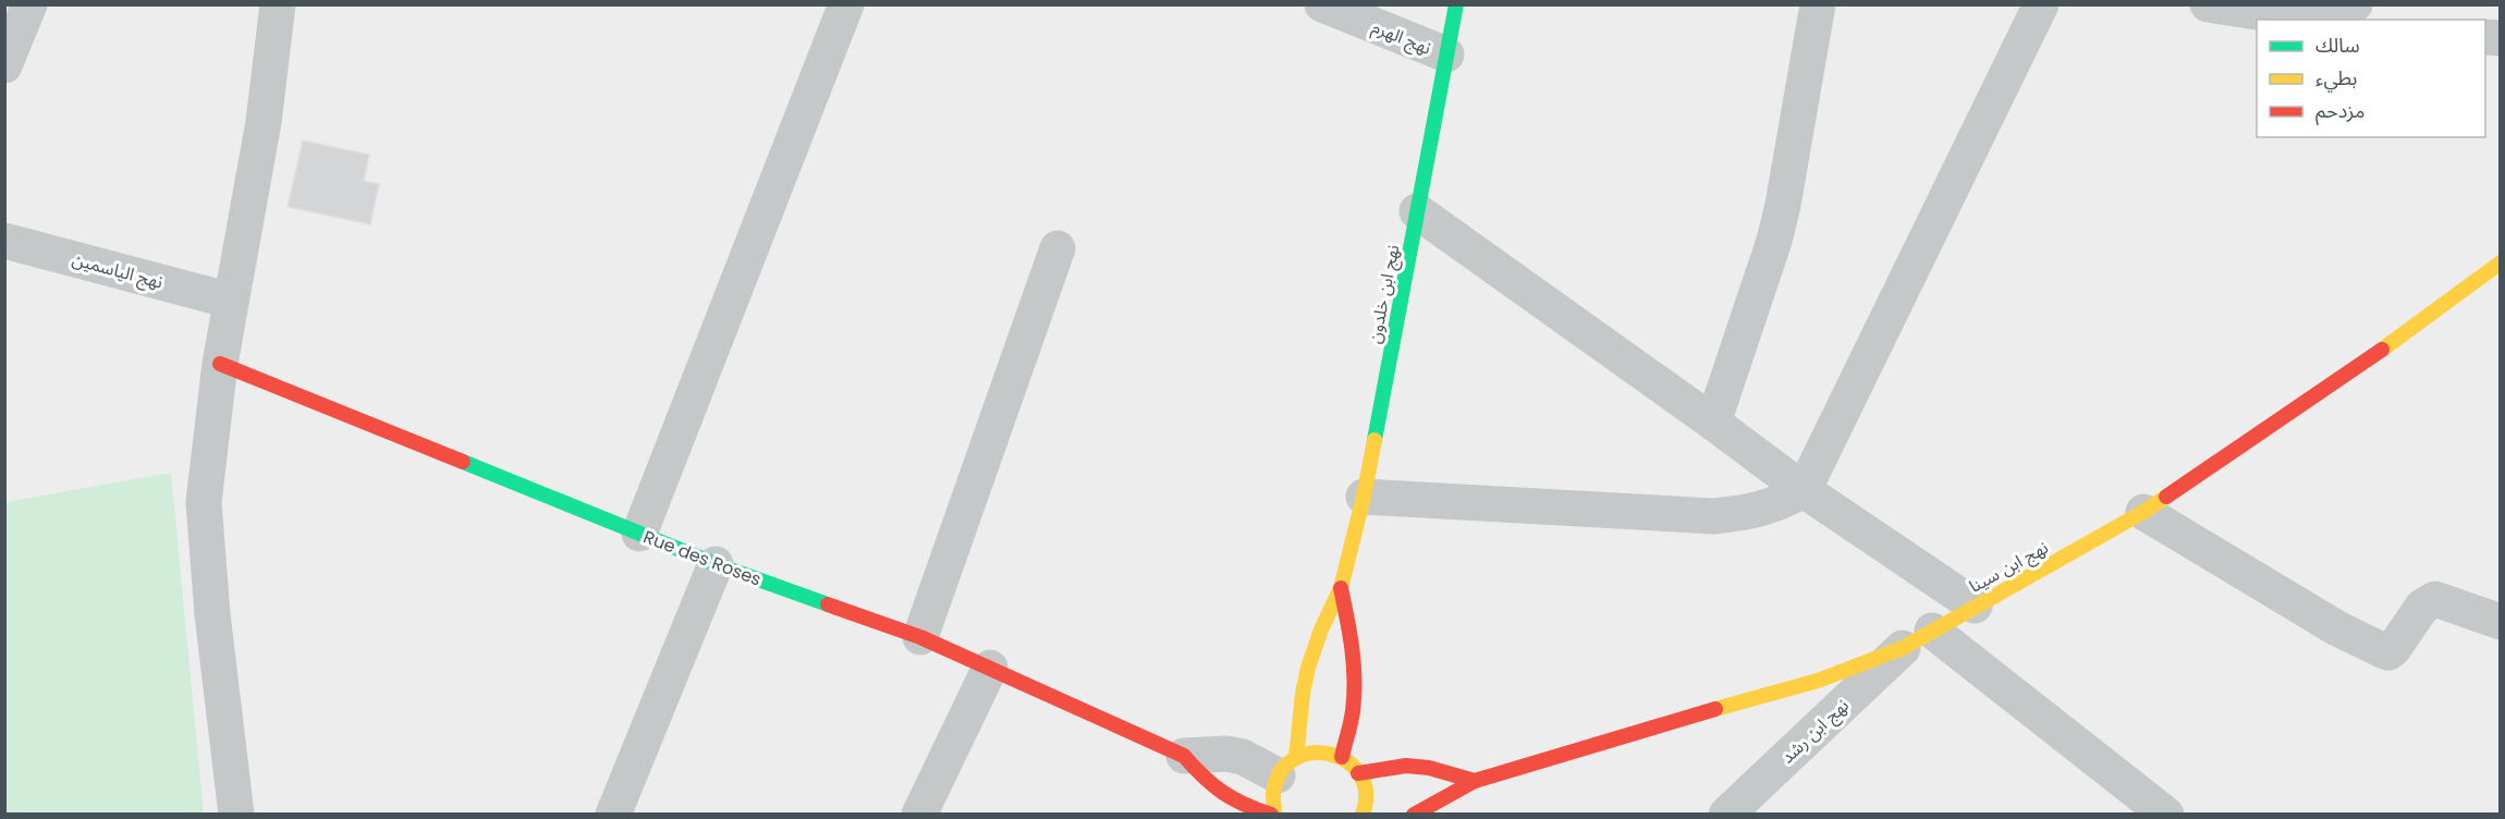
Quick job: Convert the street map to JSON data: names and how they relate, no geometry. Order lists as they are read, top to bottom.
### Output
{
  "streets": {
    "street": [
      "نهج الهرم",
      "نهج الياسمين",
      "نهج ابن خلدون",
      "Rue des Roses",
      "نهج ابن سينا",
      "نهج ابن رشد"
    ]
  },
  "crossings": [
    ["نهج الهرم", "نهج ابن خلدون"],
    ["نهج ابن خلدون", "Rue des Roses"],
    ["نهج ابن سينا", "نهج ابن رشد"]
  ],
  "legend": ["سالك", "بطيء", "مزدحم"]
}
